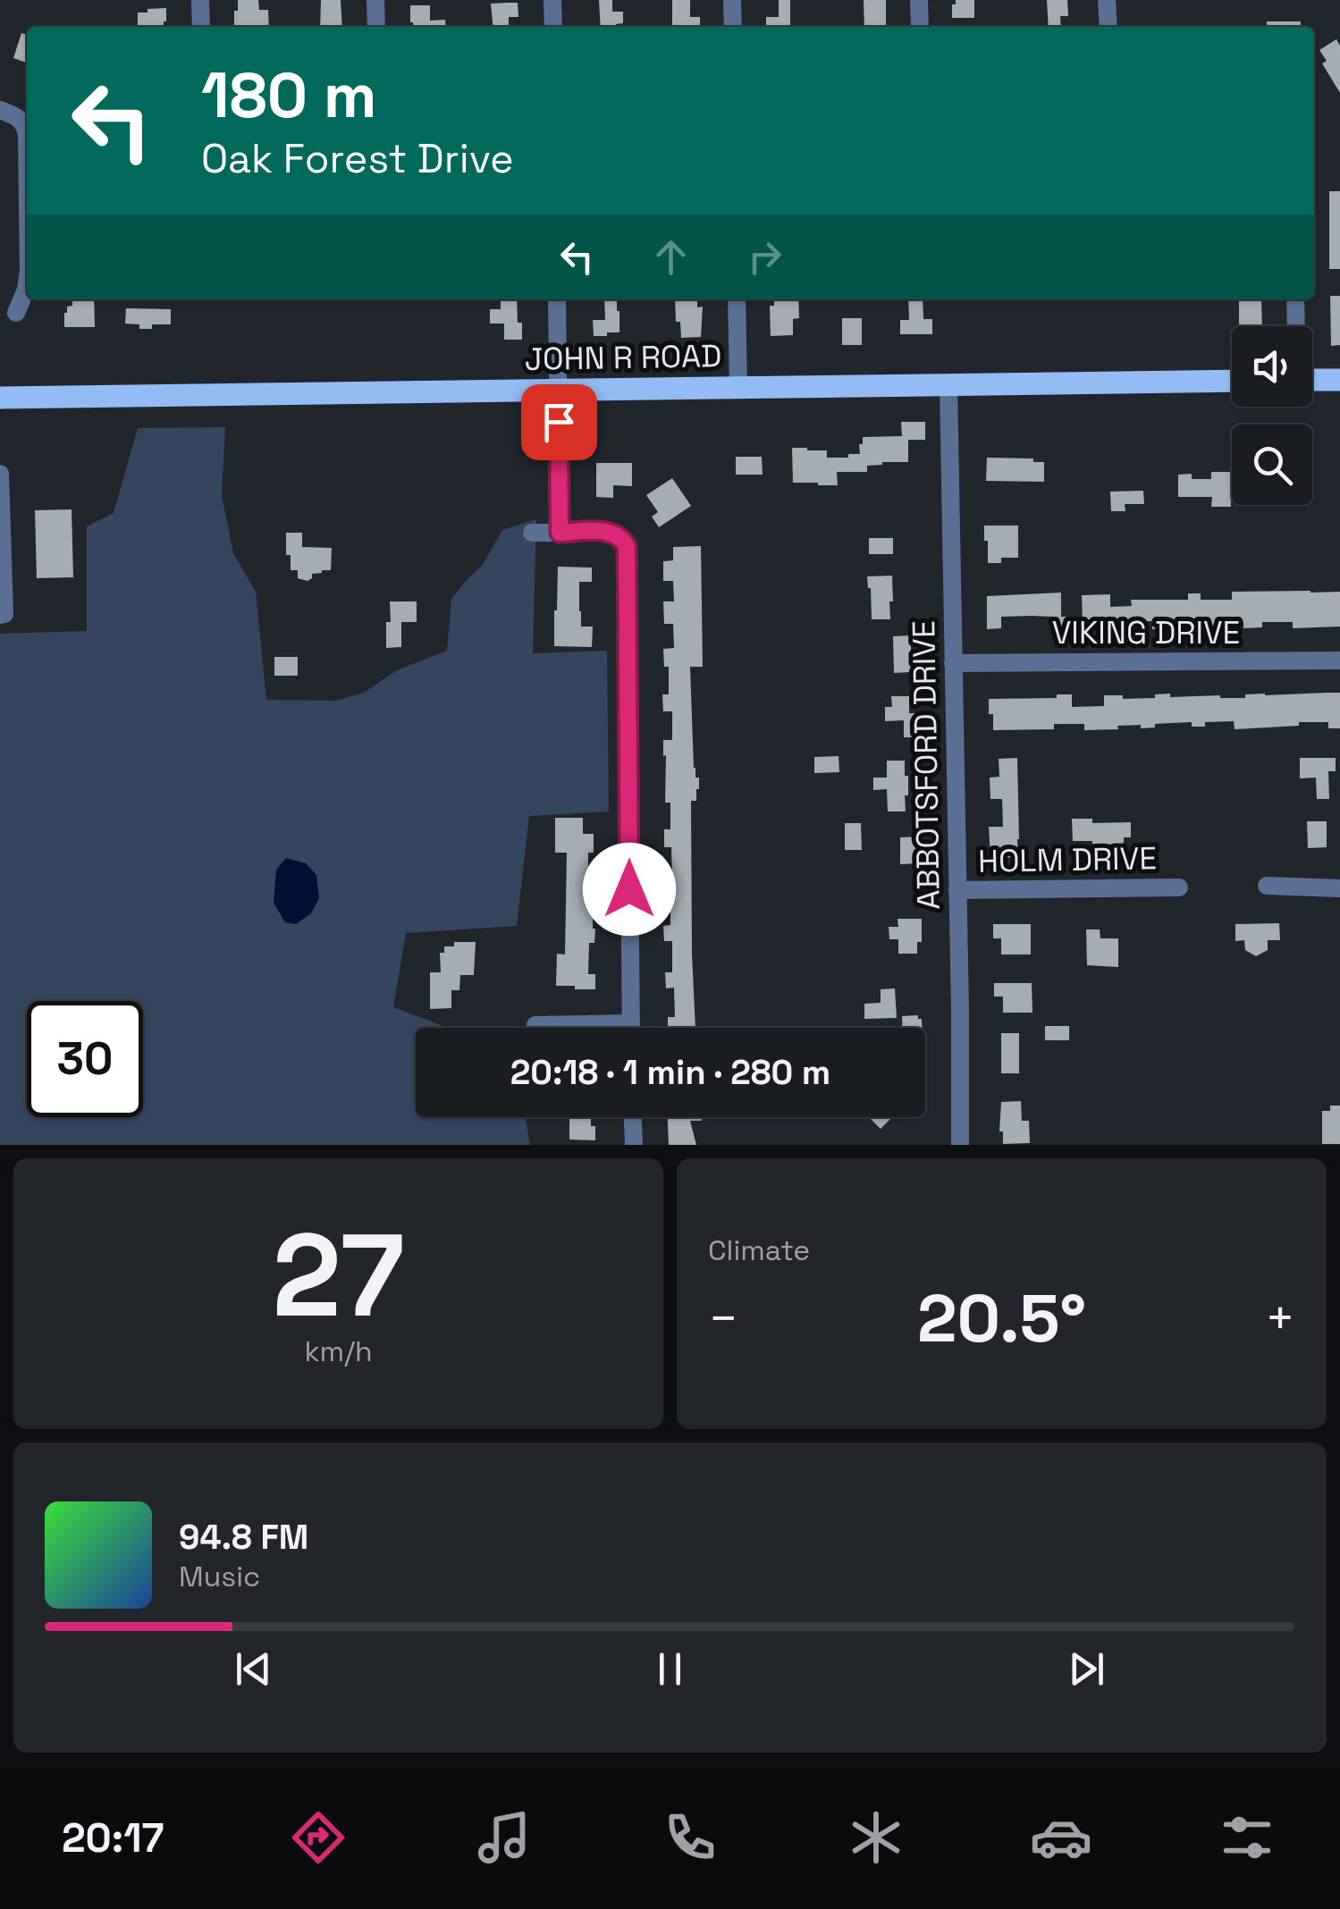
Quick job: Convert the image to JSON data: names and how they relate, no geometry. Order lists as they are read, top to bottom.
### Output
{
  "streets": {
    "main road": ["JOHN R ROAD"],
    "street": ["VIKING DRIVE", "ABBOTSFORD DRIVE", "HOLM DRIVE"]
  },
  "crossings": [
    ["JOHN R ROAD", "ABBOTSFORD DRIVE"],
    ["VIKING DRIVE", "ABBOTSFORD DRIVE"],
    ["ABBOTSFORD DRIVE", "HOLM DRIVE"]
  ],
  "page": {
    "turn": ["180 m", "Oak Forest Drive"],
    "limit": "30",
    "trip": "20:18 · 1 min · 280 m",
    "tile": [
      ["27", "km/h"],
      "Climate"
    ],
    "heat": ["−", "20.5°", "+"],
    "song": ["94.8 FM", "Music"],
    "tabs": "20:17"
  }
}
